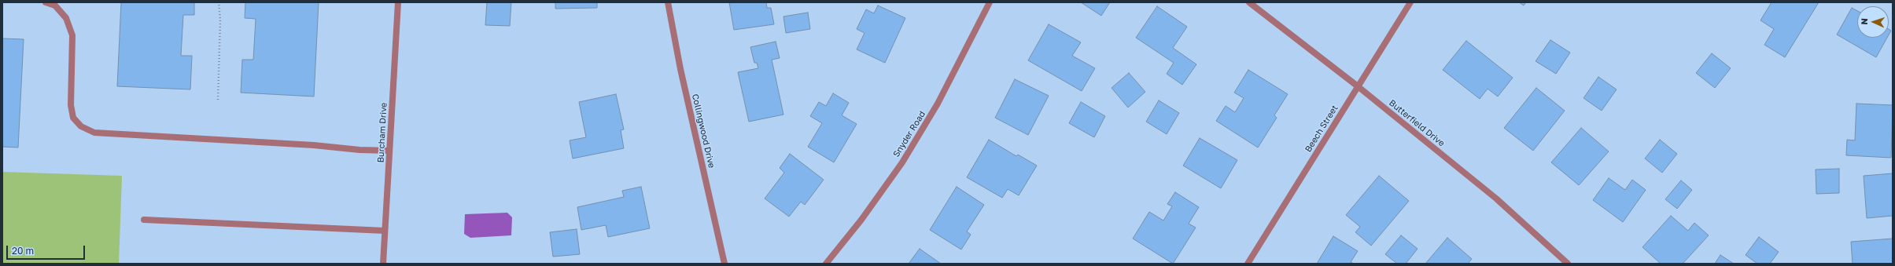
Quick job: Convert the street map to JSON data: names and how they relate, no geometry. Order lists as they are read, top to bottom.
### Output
{
  "streets": {
    "street": [
      "Butterfield Drive",
      "Beech Street",
      "Collingwood Drive",
      "Burcham Drive",
      "Snyder Road"
    ]
  },
  "crossings": [
    ["Butterfield Drive", "Beech Street"]
  ],
  "scale_bar": "20 m",
  "north": "left"
}
